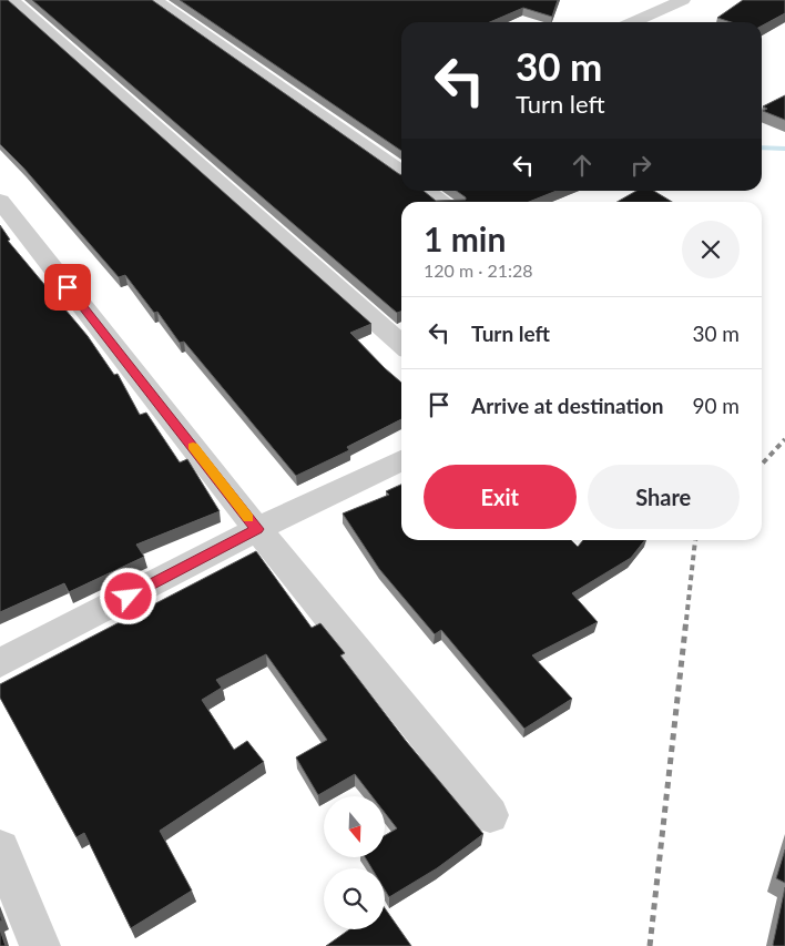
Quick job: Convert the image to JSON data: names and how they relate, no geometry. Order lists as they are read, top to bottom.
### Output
{
  "north": "bottom",
  "page": {
    "turn": ["30 m", "Turn left"],
    "heading": ["1 min", "120 m · 21:28"],
    "list": [
      {
        "name": "Turn left",
        "value": "30 m"
      },
      {
        "name": "Arrive at destination",
        "value": "90 m"
      }
    ],
    "buttons": ["Exit", "Share"]
  }
}
